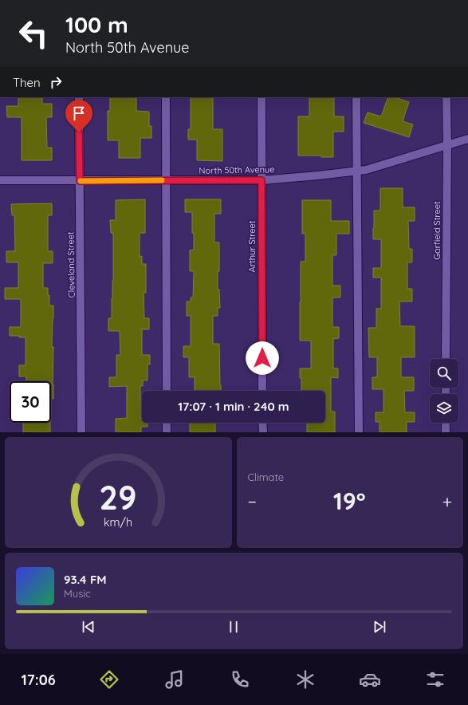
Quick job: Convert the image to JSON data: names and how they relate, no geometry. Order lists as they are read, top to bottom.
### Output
{
  "streets": {
    "street": [
      "North 50th Avenue",
      "Garfield Street",
      "Arthur Street",
      "Cleveland Street"
    ]
  },
  "crossings": [
    ["North 50th Avenue", "Garfield Street"],
    ["North 50th Avenue", "Arthur Street"],
    ["North 50th Avenue", "Cleveland Street"]
  ],
  "page": {
    "turn": ["100 m", "North 50th Avenue"],
    "then": "Then",
    "limit": "30",
    "trip": "17:07 · 1 min · 240 m",
    "tile": "Climate",
    "heat": ["−", "19°", "+"],
    "song": ["93.4 FM", "Music"],
    "tabs": "17:06",
    "gauge": ["29", "km/h"]
  }
}
